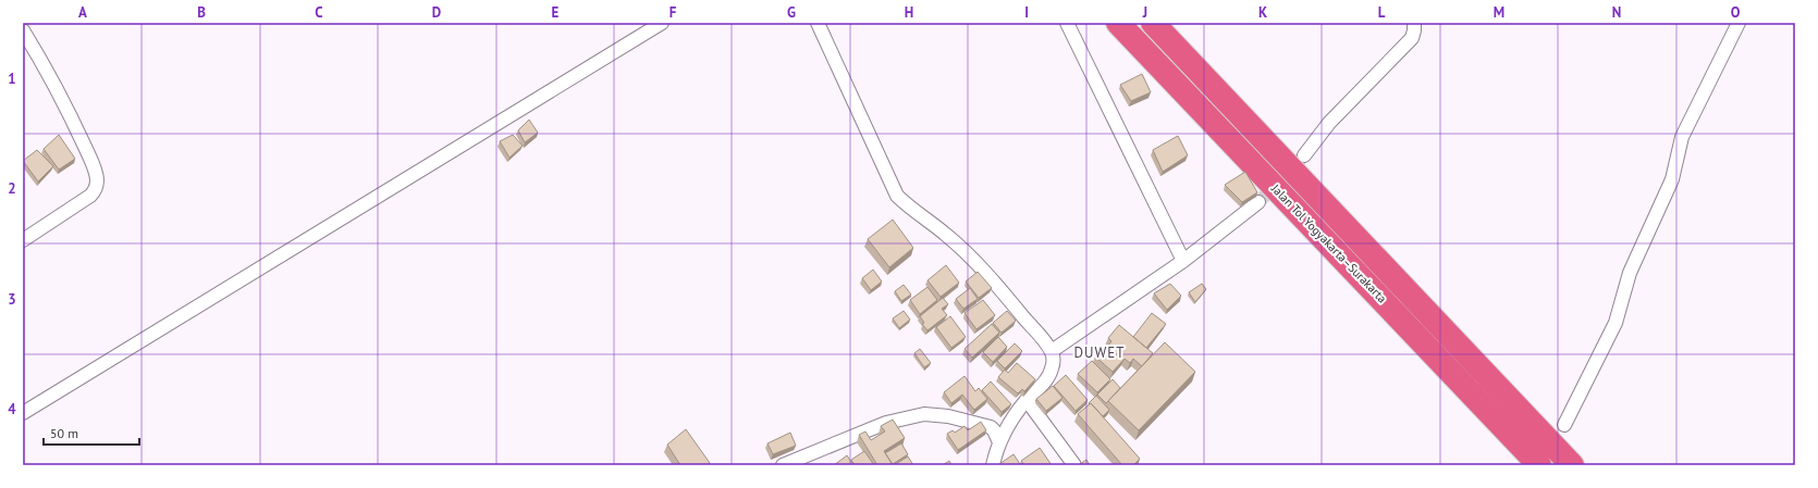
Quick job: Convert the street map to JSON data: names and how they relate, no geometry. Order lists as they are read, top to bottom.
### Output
{
  "streets": {
    "highway": ["Jalan Tol Yogyakarta–Surakarta"]
  },
  "districts": ["DUWET"],
  "scale_bar": "50 m",
  "grid": {
    "columns": [
      "A",
      "B",
      "C",
      "D",
      "E",
      "F",
      "G",
      "H",
      "I",
      "J",
      "K",
      "L",
      "M",
      "N",
      "O"
    ],
    "rows": [
      "1",
      "2",
      "3",
      "4"
    ]
  }
}
